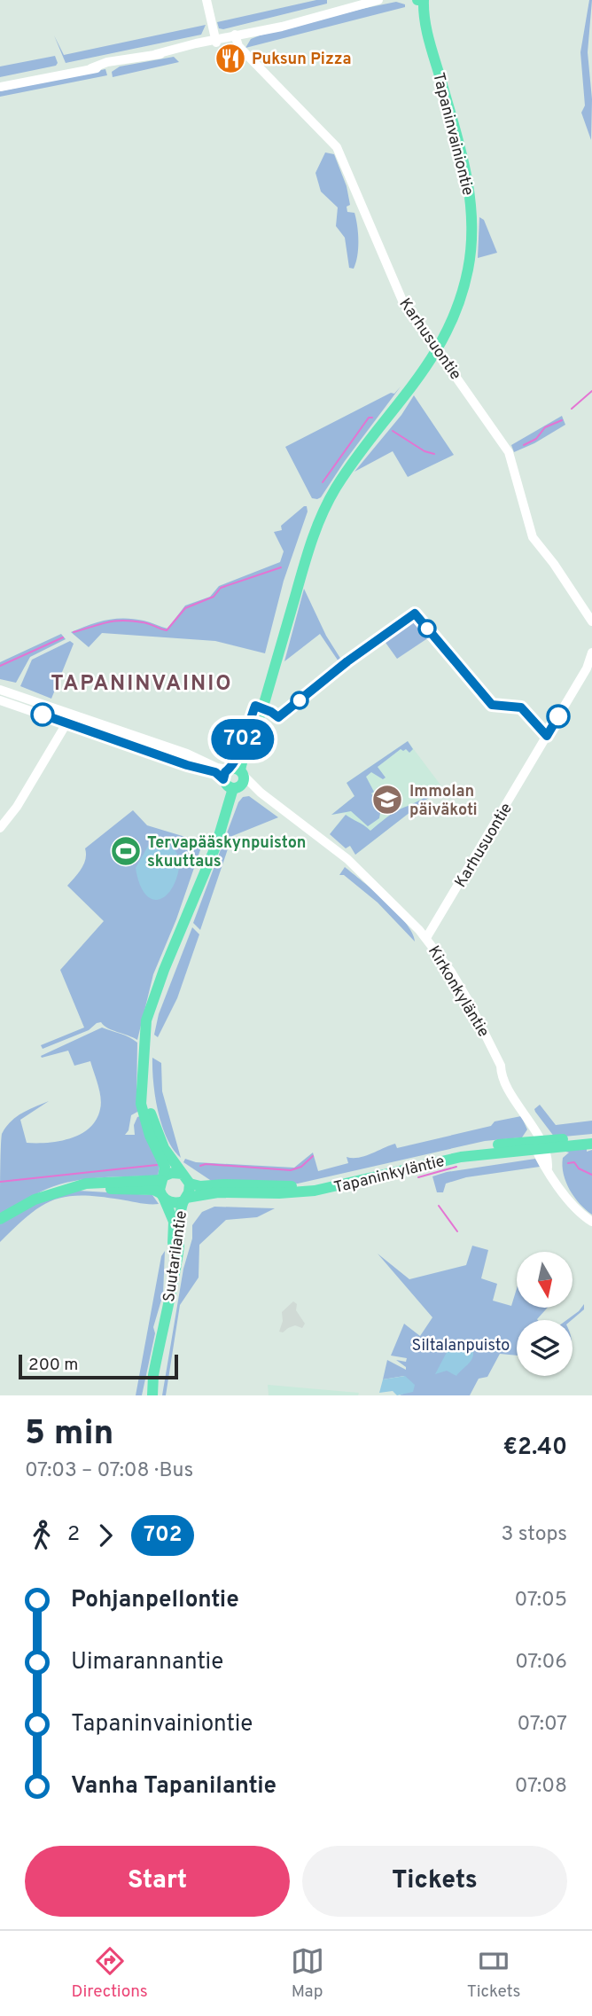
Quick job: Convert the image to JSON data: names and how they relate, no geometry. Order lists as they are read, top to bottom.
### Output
{
  "streets": {
    "main road": ["Tapaninvainiontie", "Tapaninkyläntie", "Suutarilantie"],
    "street": ["Karhusuontie", "Kirkonkyläntie"]
  },
  "crossings": [
    ["Tapaninvainiontie", "Karhusuontie"],
    ["Tapaninvainiontie", "Kirkonkyläntie"],
    ["Tapaninvainiontie", "Tapaninkyläntie"],
    ["Tapaninvainiontie", "Suutarilantie"],
    ["Karhusuontie", "Kirkonkyläntie"],
    ["Kirkonkyläntie", "Tapaninkyläntie"],
    ["Tapaninkyläntie", "Suutarilantie"]
  ],
  "districts": ["TAPANINVAINIO"],
  "parks": ["Siltalanpuisto"],
  "places": {
    "restaurant": ["Puksun Pizza"],
    "school or university": ["Immolan päiväkoti"],
    "sports": ["Tervapääskynpuiston skuuttaus"]
  },
  "lines": ["bus line 702"],
  "scale_bar": "200 m",
  "north": "bottom",
  "page": {
    "on_map": "702",
    "scale": "200 m",
    "heading": ["5 min", "07:03 – 07:08 · Bus", "€2.40"],
    "legs": ["2", "702", "3 stops"],
    "list": [
      {
        "name": "Pohjanpellontie",
        "value": "07:05"
      },
      {
        "name": "Uimarannantie",
        "value": "07:06"
      },
      {
        "name": "Tapaninvainiontie",
        "value": "07:07"
      },
      {
        "name": "Vanha Tapanilantie",
        "value": "07:08"
      }
    ],
    "buttons": ["Start", "Tickets"],
    "tabs": ["Directions", "Map", "Tickets"]
  }
}
